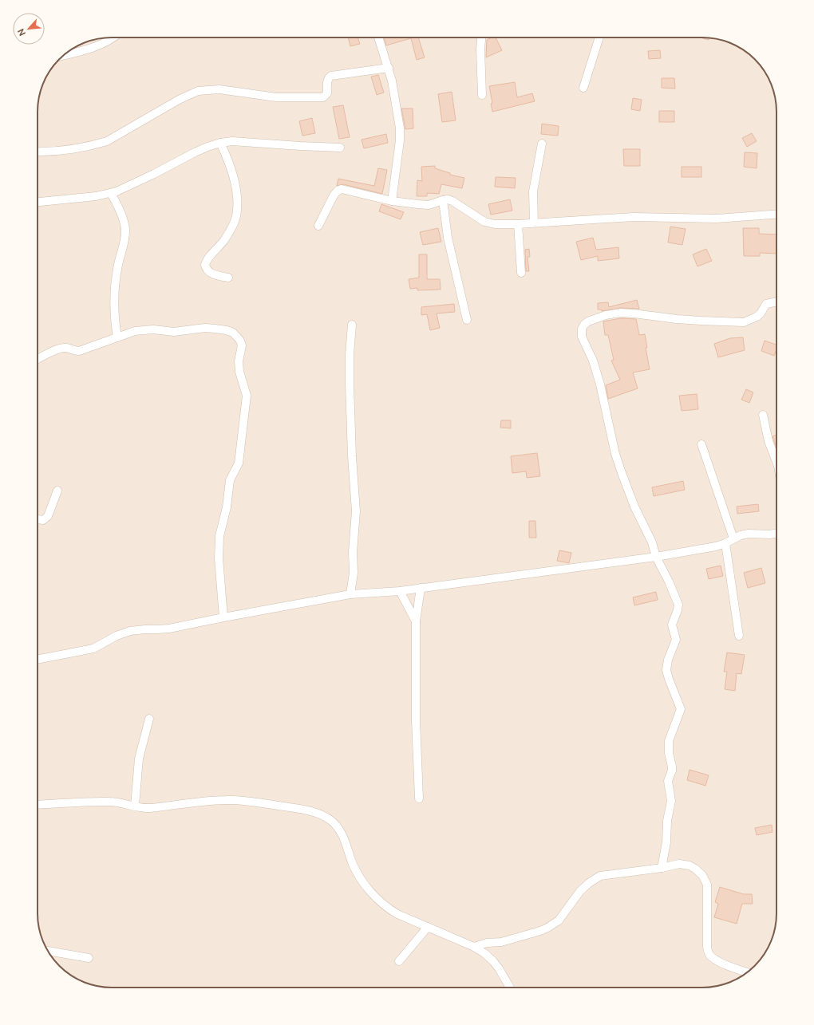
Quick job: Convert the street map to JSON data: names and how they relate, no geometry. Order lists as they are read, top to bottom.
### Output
{
  "north": "bottom left"
}
